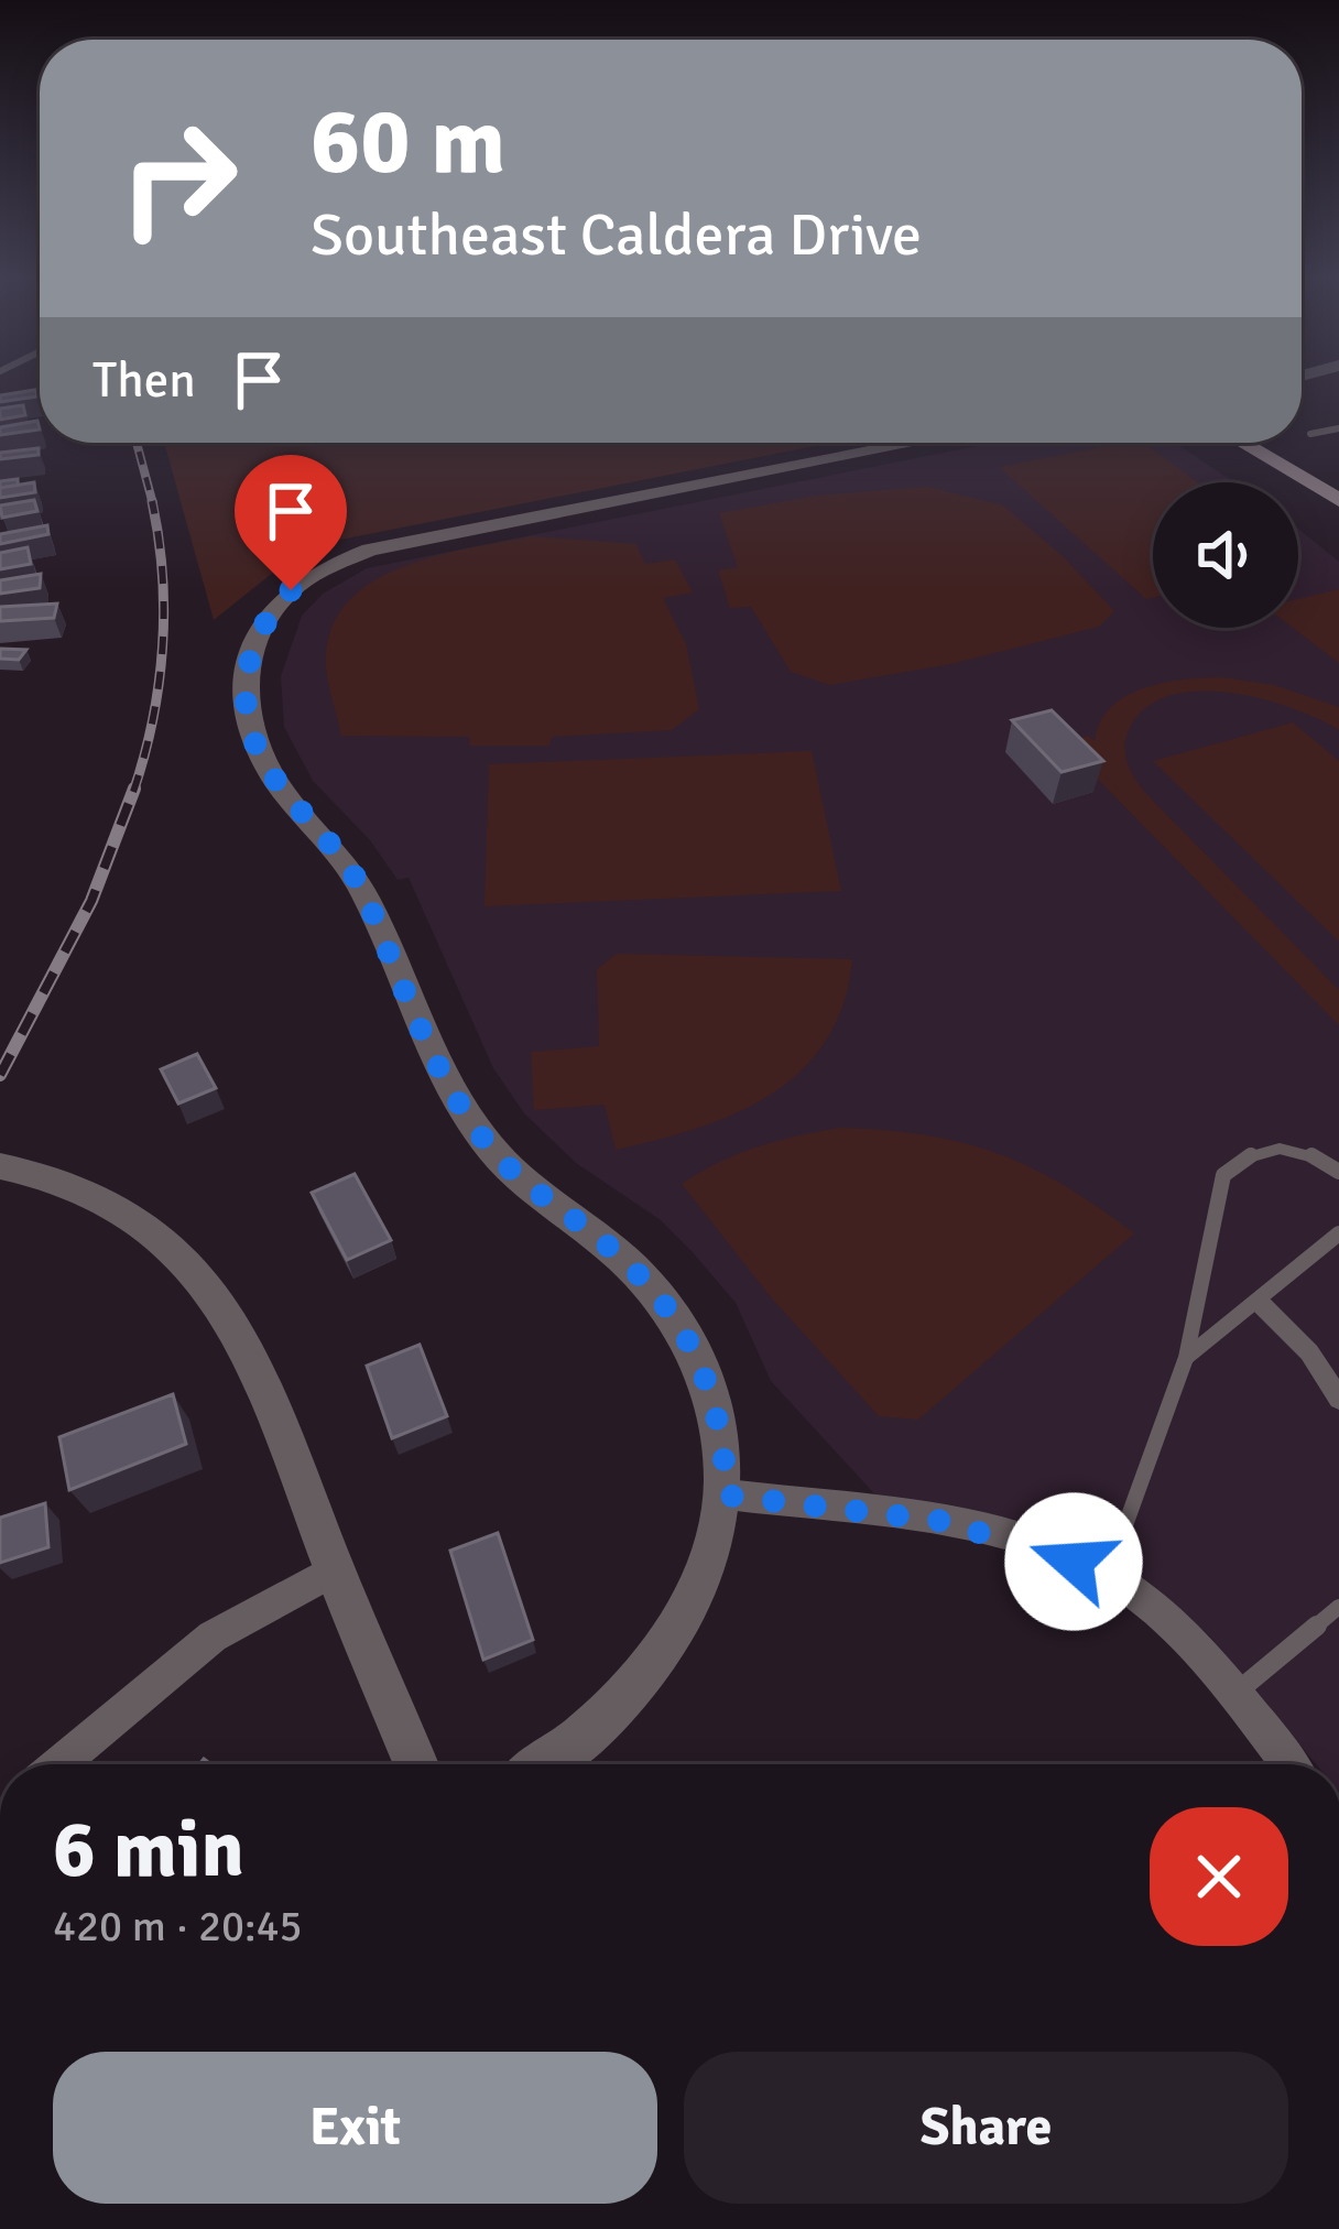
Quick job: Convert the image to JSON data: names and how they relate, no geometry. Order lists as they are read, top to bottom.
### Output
{
  "page": {
    "turn": ["60 m", "Southeast Caldera Drive"],
    "then": "Then",
    "heading": ["6 min", "420 m · 20:45"],
    "buttons": ["Exit", "Share"]
  }
}
